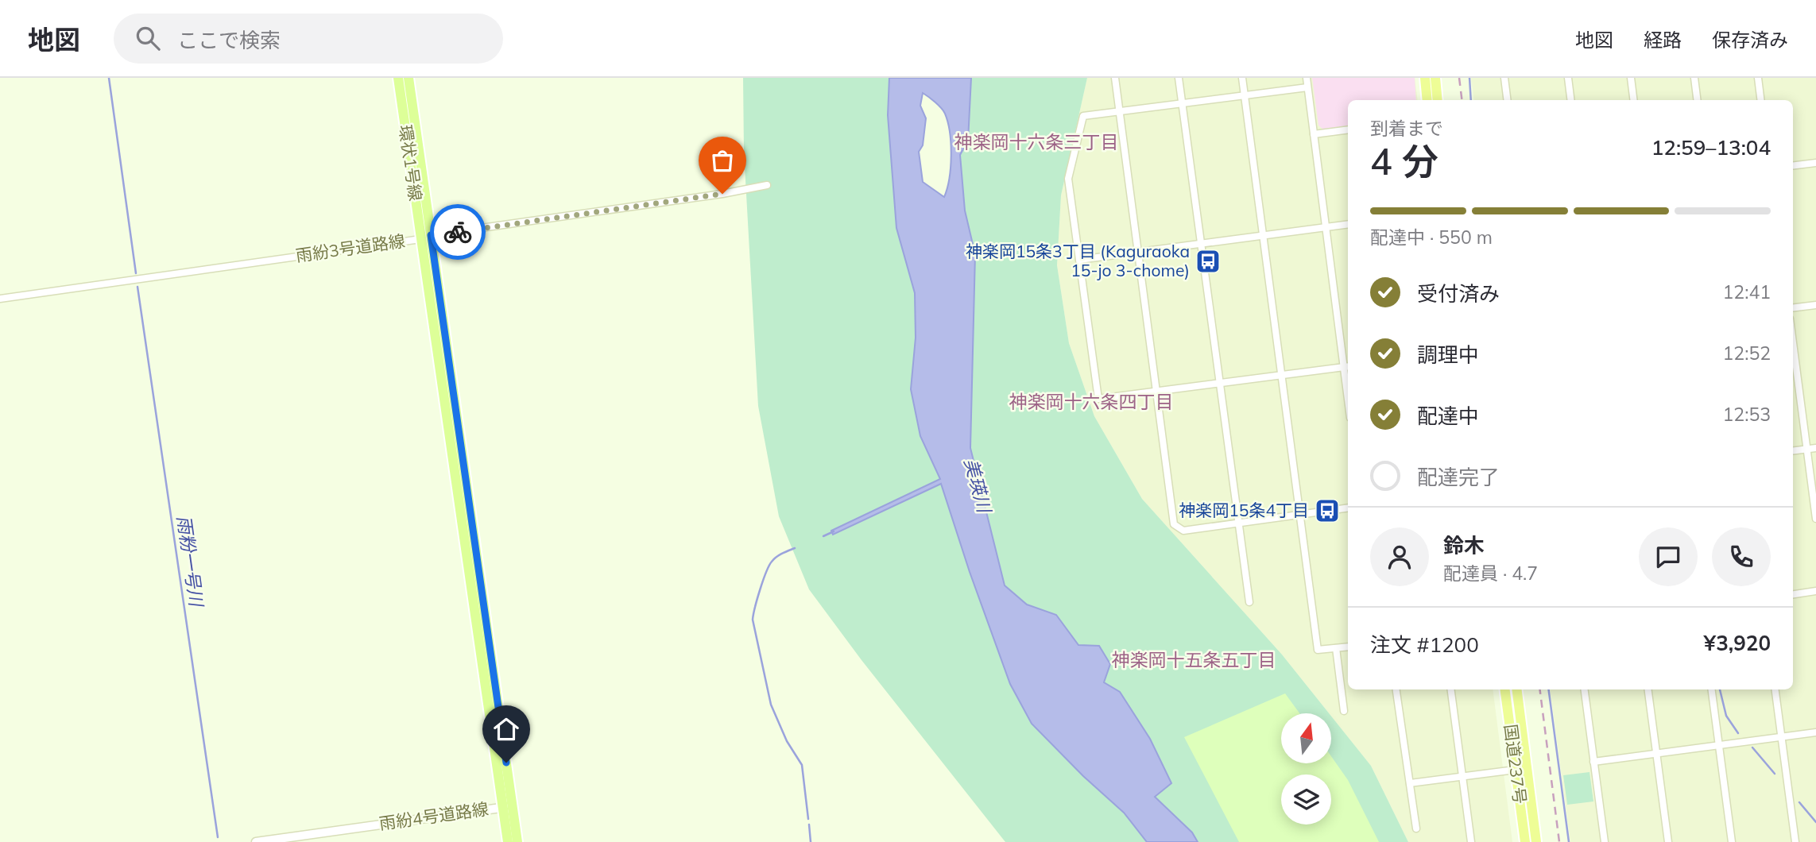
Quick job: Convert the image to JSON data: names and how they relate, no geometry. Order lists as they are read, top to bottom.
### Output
{
  "streets": {
    "highway": ["国道237号"],
    "main road": ["環状1号線"],
    "street": ["雨紛3号道路線", "雨紛4号道路線"]
  },
  "crossings": [
    ["環状1号線", "雨紛3号道路線"],
    ["環状1号線", "雨紛4号道路線"]
  ],
  "districts": ["神楽岡十六条三丁目", "神楽岡十六条四丁目", "神楽岡十五条五丁目"],
  "water": ["美瑛川", "雨粉一号川"],
  "places": {
    "bus stop": ["神楽岡15条3丁目 (Kaguraoka 15-jo 3-chome)", "神楽岡15条4丁目"]
  },
  "north": "top",
  "page": {
    "header": "地図",
    "search": "ここで検索",
    "nav": ["地図", "経路", "保存済み"],
    "heading": ["4 分", "到着まで", "12:59–13:04"],
    "panel": [
      "鈴木",
      "配達員 · 4.7",
      "注文 #1200",
      "¥3,920"
    ],
    "bar": "配達中 · 550 m",
    "list": [
      ["受付済み", "12:41"],
      ["調理中", "12:52"],
      ["配達中", "12:53"],
      "配達完了"
    ]
  }
}
